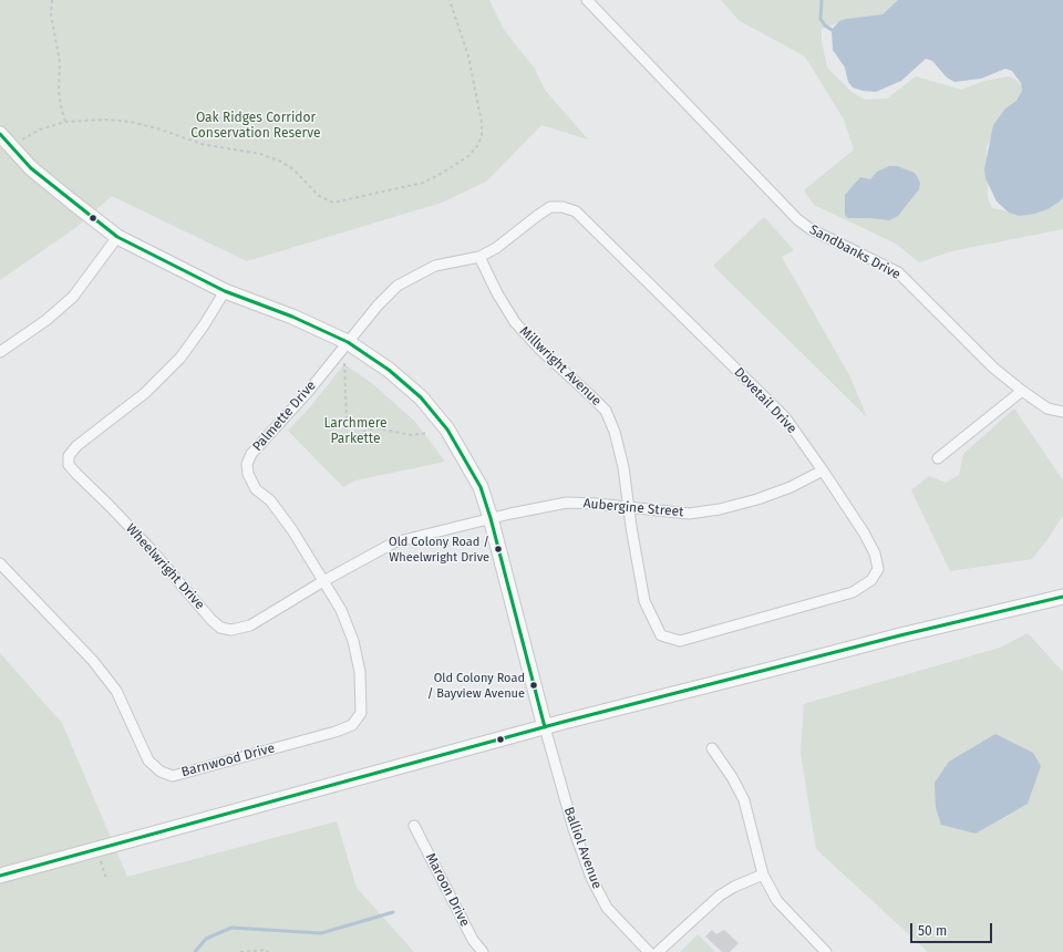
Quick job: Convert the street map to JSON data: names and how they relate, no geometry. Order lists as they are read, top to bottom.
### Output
{
  "streets": {
    "street": [
      "Sandbanks Drive",
      "Millwright Avenue",
      "Dovetail Drive",
      "Palmette Drive",
      "Aubergine Street",
      "Wheelwright Drive",
      "Barnwood Drive",
      "Balliol Avenue",
      "Maroon Drive"
    ]
  },
  "crossings": [
    ["Millwright Avenue", "Dovetail Drive"],
    ["Millwright Avenue", "Aubergine Street"],
    ["Dovetail Drive", "Palmette Drive"],
    ["Dovetail Drive", "Aubergine Street"],
    ["Palmette Drive", "Wheelwright Drive"],
    ["Palmette Drive", "Barnwood Drive"],
    ["Aubergine Street", "Wheelwright Drive"],
    ["Wheelwright Drive", "Barnwood Drive"]
  ],
  "parks": ["Oak Ridges Corridor Conservation Reserve", "Larchmere Parkette"],
  "places": ["Old Colony Road / Wheelwright Drive", "Old Colony Road / Bayview Avenue"],
  "scale_bar": "50 m"
}
